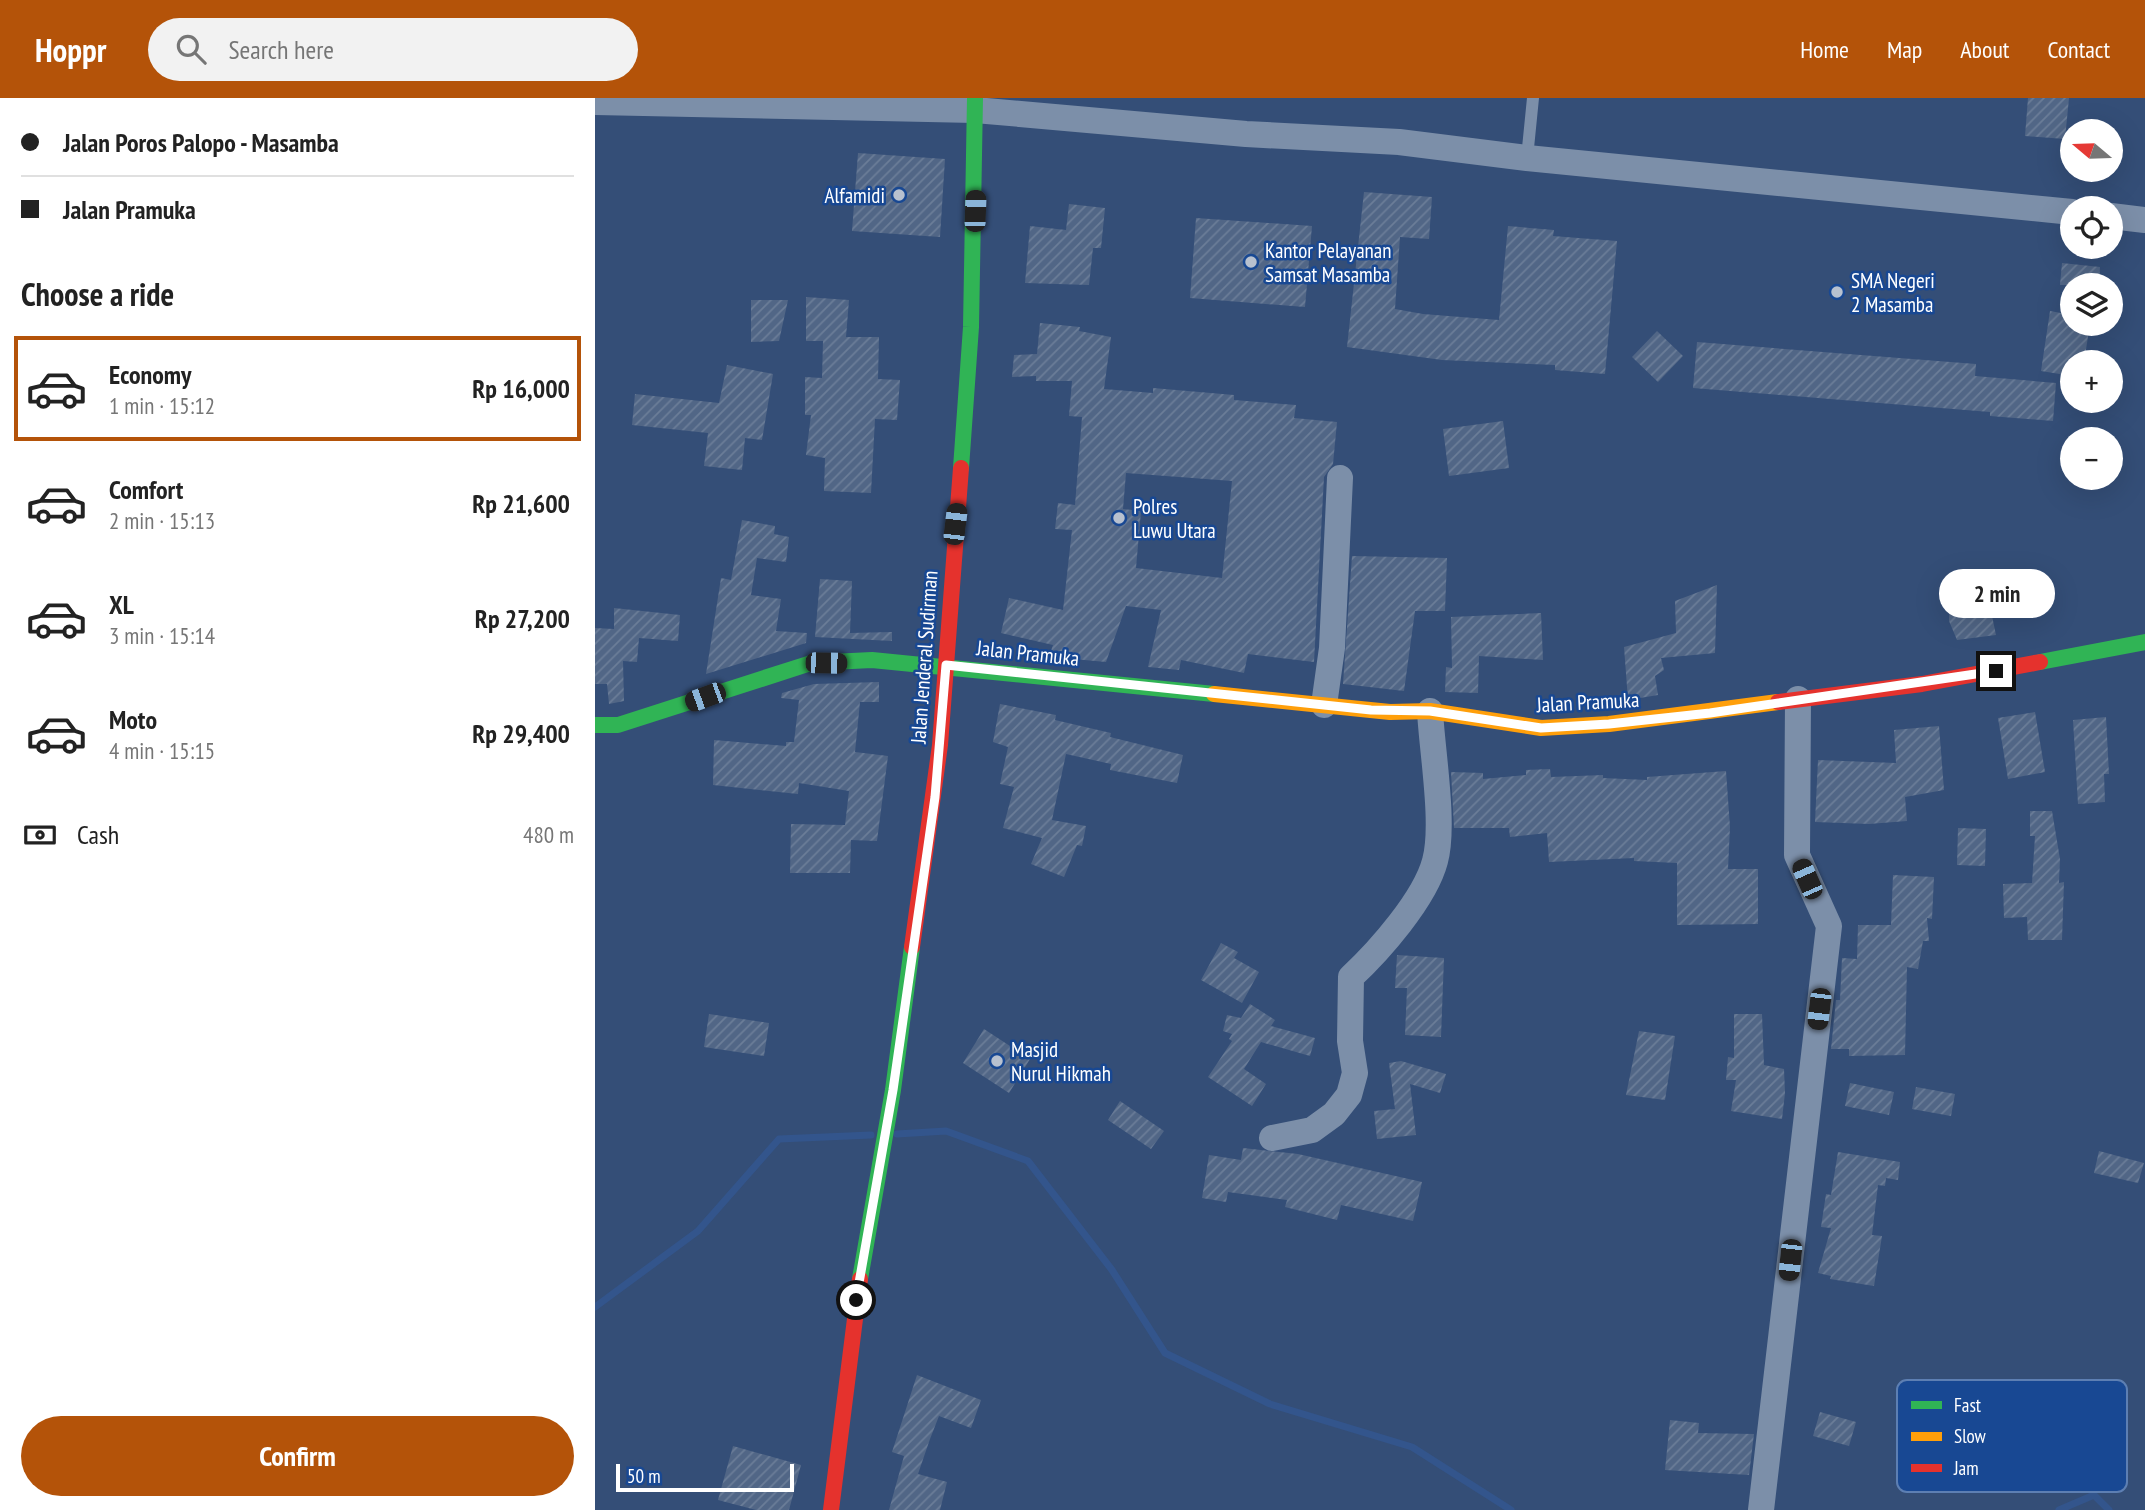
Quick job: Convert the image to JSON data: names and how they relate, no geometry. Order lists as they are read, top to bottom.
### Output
{
  "streets": {
    "main road": ["Jalan Pramuka", "Jalan Jenderal Sudirman"]
  },
  "crossings": [
    ["Jalan Pramuka", "Jalan Jenderal Sudirman"]
  ],
  "places": [
    "Alfamidi",
    "Kantor Pelayanan Samsat Masamba",
    "SMA Negeri 2 Masamba",
    "Polres Luwu Utara",
    "Masjid Nurul Hikmah"
  ],
  "legend": ["Fast", "Slow", "Jam"],
  "scale_bar": "50 m",
  "north": "left",
  "page": {
    "header": "Hoppr",
    "search": "Search here",
    "nav": [
      "Home",
      "Map",
      "About",
      "Contact"
    ],
    "banner": ["Jalan Poros Palopo - Masamba", "Jalan Pramuka"],
    "map_buttons": ["+", "−"],
    "heading": "Choose a ride",
    "list": [
      {
        "name": "Economy",
        "note": "1 min · 15:12",
        "value": "Rp 16,000"
      },
      {
        "name": "Comfort",
        "note": "2 min · 15:13",
        "value": "Rp 21,600"
      },
      {
        "name": "XL",
        "note": "3 min · 15:14",
        "value": "Rp 27,200"
      },
      {
        "name": "Moto",
        "note": "4 min · 15:15",
        "value": "Rp 29,400"
      }
    ],
    "bubble": "2 min",
    "pay": ["Cash", "480 m"],
    "buttons": "Confirm",
    "scale": "50 m"
  }
}
